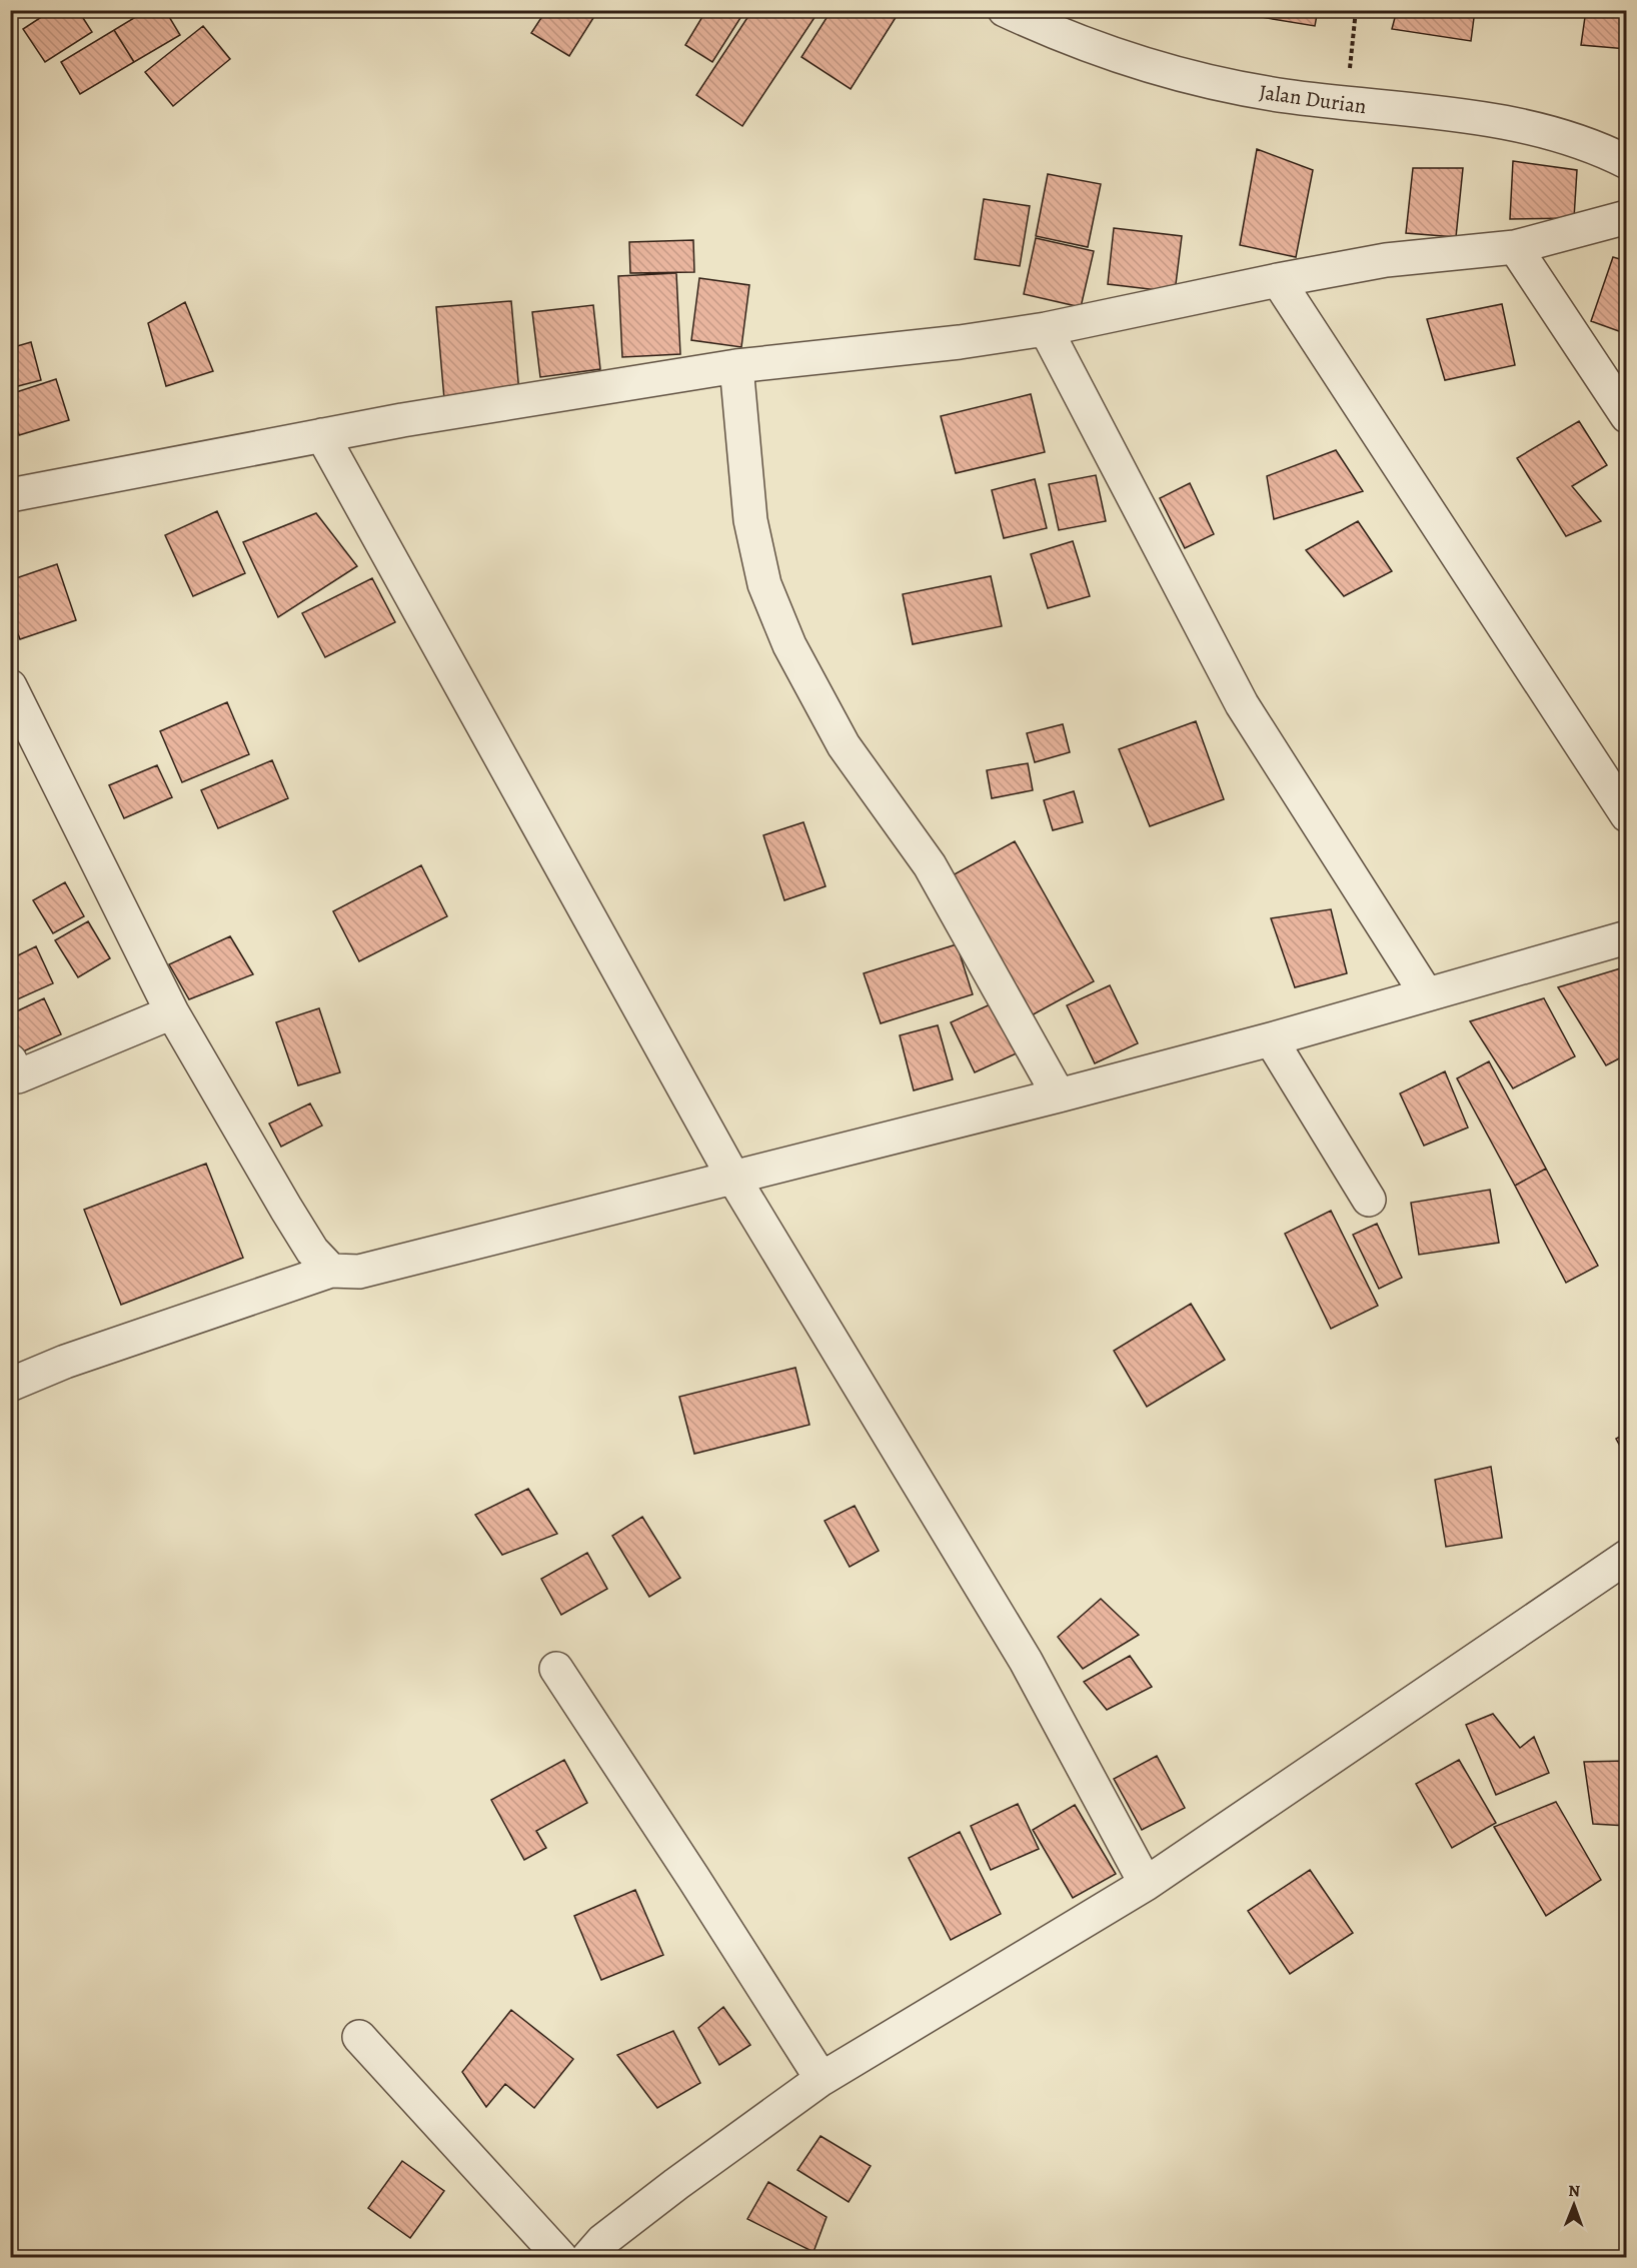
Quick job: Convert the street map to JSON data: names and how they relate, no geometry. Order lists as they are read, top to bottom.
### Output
{
  "streets": {
    "street": ["Jalan Durian"]
  },
  "north": "top"
}
